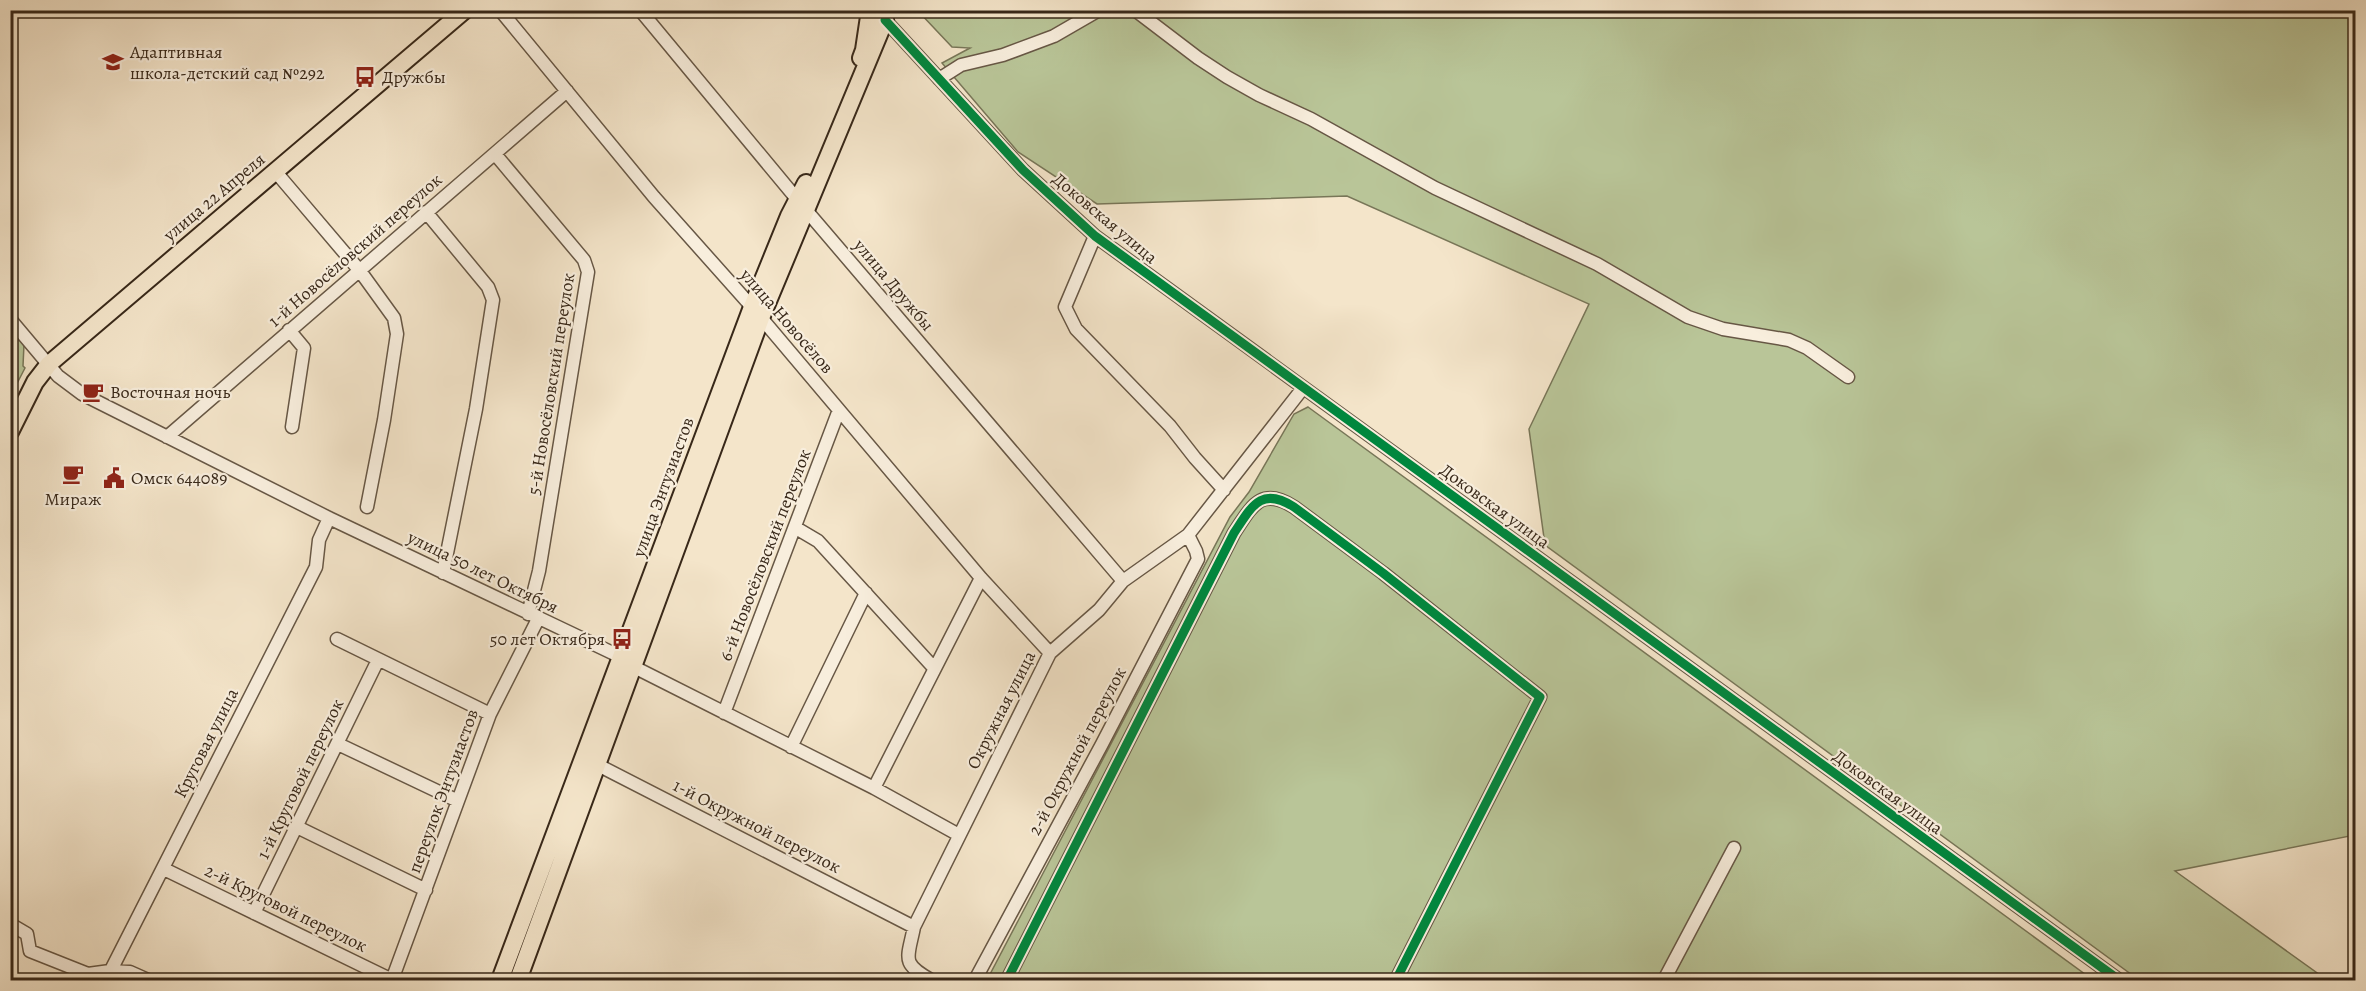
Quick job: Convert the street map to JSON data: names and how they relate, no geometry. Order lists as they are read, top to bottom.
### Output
{
  "streets": {
    "main road": ["улица 22 Апреля", "улица Энтузиастов"],
    "street": [
      "Доковская улица",
      "1-й Новосёловский переулок",
      "улица Дружбы",
      "улица Новосёлов",
      "5-й Новосёловский переулок",
      "6-й Новосёловский переулок",
      "улица 50 лет Октября",
      "Окружная улица",
      "Круговая улица",
      "2-й Окружной переулок",
      "1-й Круговой переулок",
      "переулок Энтузиастов",
      "1-й Окружной переулок",
      "2-й Круговой переулок"
    ]
  },
  "crossings": [
    ["улица 22 Апреля", "улица 50 лет Октября"],
    ["Доковская улица", "улица Энтузиастов"],
    ["Доковская улица", "Окружная улица"],
    ["1-й Новосёловский переулок", "улица Новосёлов"],
    ["1-й Новосёловский переулок", "5-й Новосёловский переулок"],
    ["1-й Новосёловский переулок", "улица 50 лет Октября"],
    ["улица Дружбы", "улица Энтузиастов"],
    ["улица Дружбы", "Окружная улица"],
    ["улица Новосёлов", "улица Энтузиастов"],
    ["улица Новосёлов", "6-й Новосёловский переулок"],
    ["улица Новосёлов", "Окружная улица"],
    ["5-й Новосёловский переулок", "улица 50 лет Октября"],
    ["5-й Новосёловский переулок", "переулок Энтузиастов"],
    ["улица Энтузиастов", "улица 50 лет Октября"],
    ["улица Энтузиастов", "1-й Окружной переулок"],
    ["6-й Новосёловский переулок", "улица 50 лет Октября"],
    ["улица 50 лет Октября", "Окружная улица"],
    ["улица 50 лет Октября", "Круговая улица"],
    ["улица 50 лет Октября", "переулок Энтузиастов"],
    ["Окружная улица", "2-й Окружной переулок"],
    ["Окружная улица", "1-й Окружной переулок"],
    ["Круговая улица", "2-й Круговой переулок"],
    ["1-й Круговой переулок", "2-й Круговой переулок"],
    ["переулок Энтузиастов", "2-й Круговой переулок"]
  ],
  "places": {
    "school or university": ["Адаптивная школа-детский сад №292"],
    "bus stop": ["Дружбы", "50 лет Октября"],
    "cafe": ["Восточная ночь", "Мираж"],
    "public building": ["Омск 644089"]
  }
}
